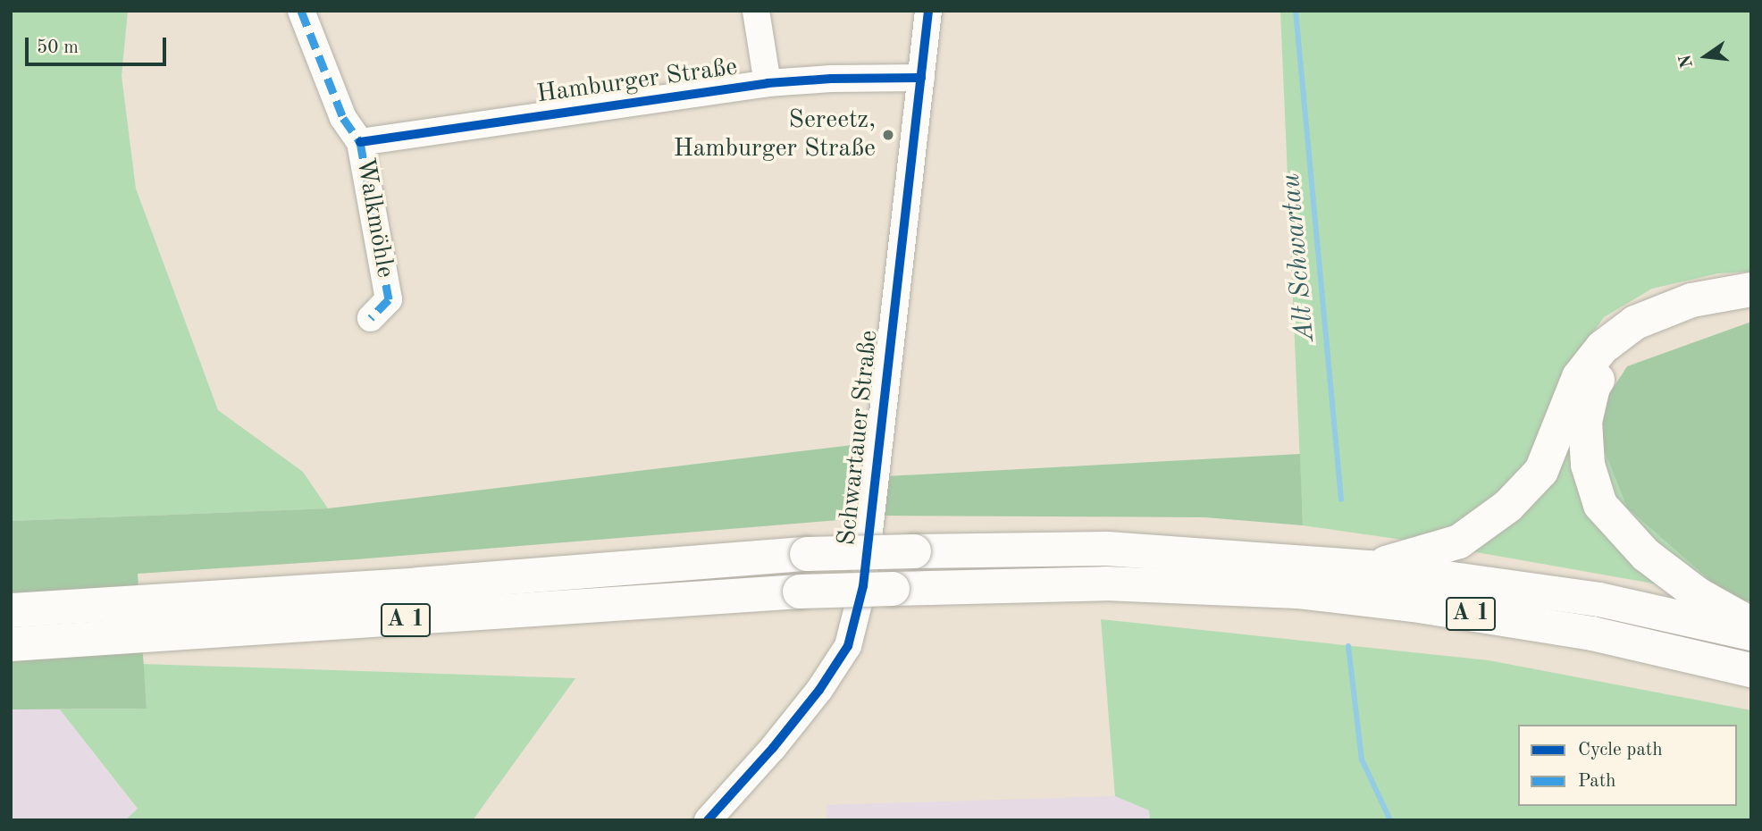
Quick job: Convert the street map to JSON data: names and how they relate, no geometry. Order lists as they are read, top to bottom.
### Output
{
  "streets": {
    "highway": ["A 1"],
    "street": ["Hamburger Straße", "Walkmöhle", "Schwartauer Straße"]
  },
  "crossings": [
    ["Hamburger Straße", "Walkmöhle"],
    ["Hamburger Straße", "Schwartauer Straße"]
  ],
  "water": ["Alt Schwartau"],
  "places": ["Sereetz, Hamburger Straße"],
  "legend": ["Cycle path", "Path"],
  "scale_bar": "50 m",
  "north": "left"
}
